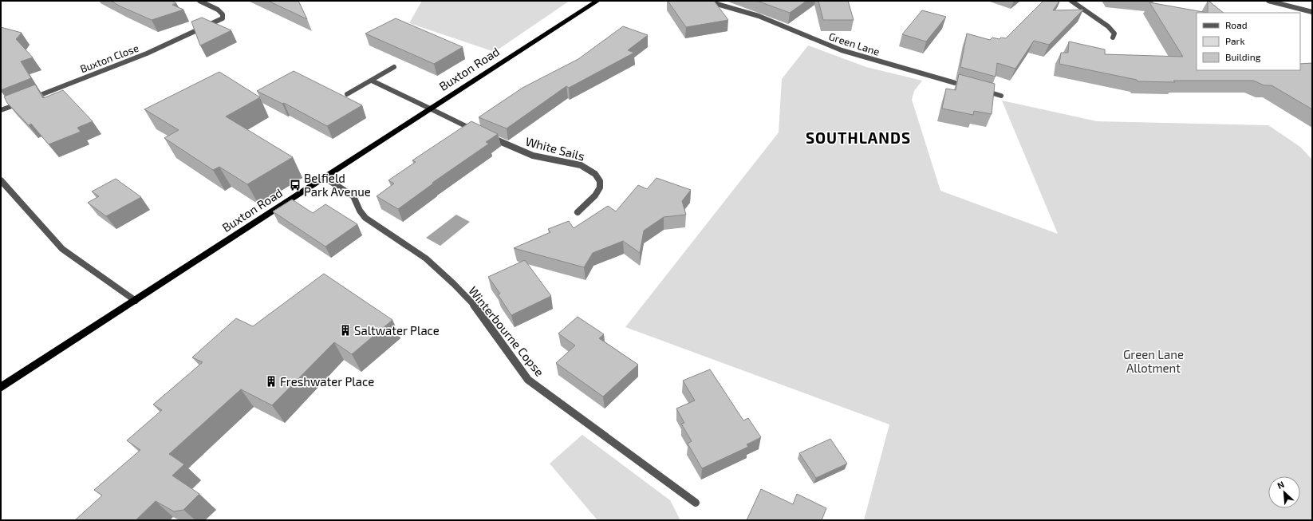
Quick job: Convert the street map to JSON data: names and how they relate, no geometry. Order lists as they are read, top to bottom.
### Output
{
  "streets": {
    "highway": ["Buxton Road"],
    "street": [
      "Green Lane",
      "Buxton Close",
      "White Sails",
      "Winterbourne Copse"
    ]
  },
  "crossings": [
    ["Buxton Road", "Winterbourne Copse"]
  ],
  "districts": ["SOUTHLANDS"],
  "parks": ["Green Lane Allotment"],
  "places": {
    "bus stop": ["Belfield Park Avenue"],
    "building": ["Saltwater Place", "Freshwater Place"]
  },
  "legend": ["Road", "Park", "Building"],
  "north": "top left"
}
